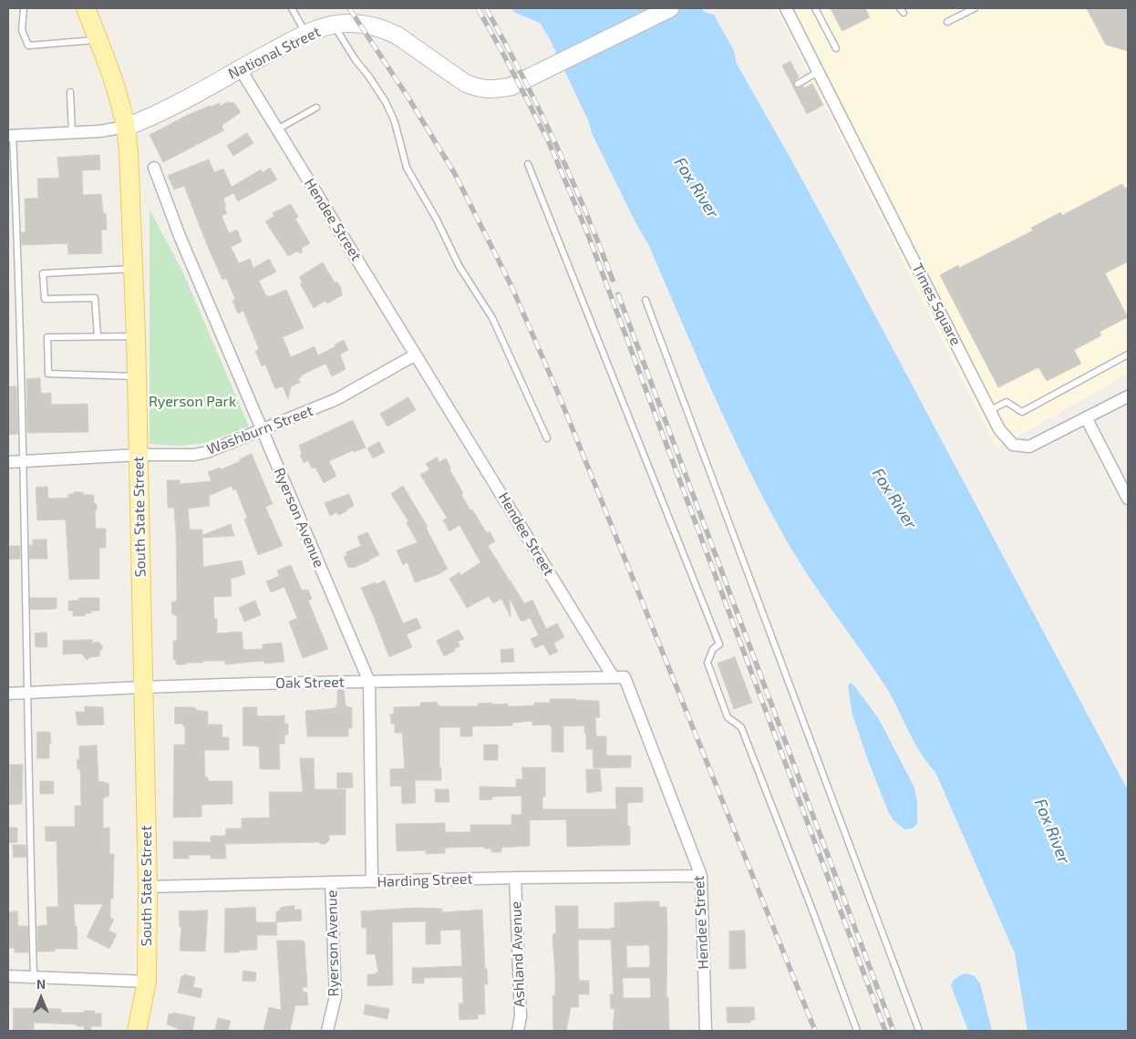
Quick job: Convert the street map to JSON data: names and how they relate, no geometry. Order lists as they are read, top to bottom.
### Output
{
  "streets": {
    "main road": ["South State Street"],
    "street": [
      "National Street",
      "Hendee Street",
      "Times Square",
      "Washburn Street",
      "Ryerson Avenue",
      "Oak Street",
      "Harding Street",
      "Ashland Avenue"
    ]
  },
  "crossings": [
    ["National Street", "Hendee Street"],
    ["National Street", "South State Street"],
    ["Hendee Street", "Washburn Street"],
    ["Hendee Street", "Oak Street"],
    ["Hendee Street", "Harding Street"],
    ["Washburn Street", "South State Street"],
    ["Washburn Street", "Ryerson Avenue"],
    ["South State Street", "Oak Street"],
    ["South State Street", "Harding Street"],
    ["Ryerson Avenue", "Oak Street"],
    ["Ryerson Avenue", "Harding Street"],
    ["Harding Street", "Ashland Avenue"]
  ],
  "water": ["Fox River"],
  "parks": ["Ryerson Park"],
  "north": "top"
}
